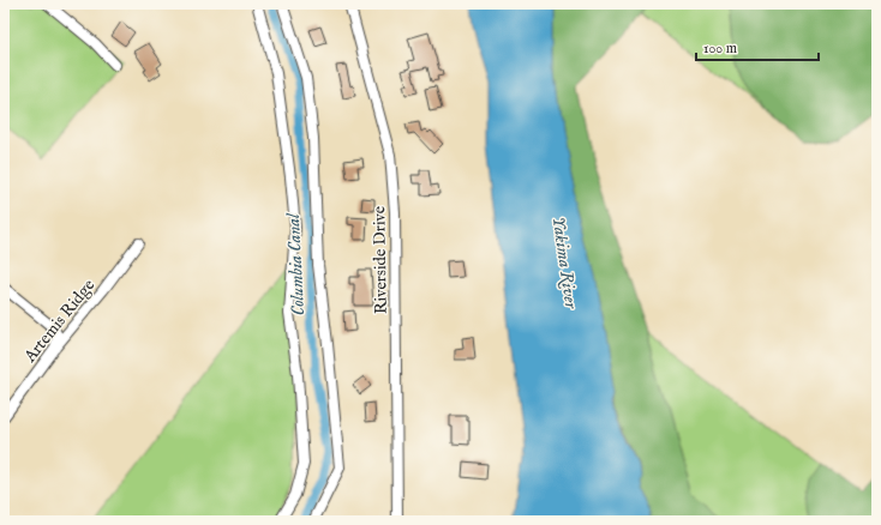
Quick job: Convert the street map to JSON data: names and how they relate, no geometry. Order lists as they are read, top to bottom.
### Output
{
  "streets": {
    "street": ["Riverside Drive", "Artemis Ridge"]
  },
  "water": ["Yakima River", "Columbia Canal"],
  "scale_bar": "100 m"
}
